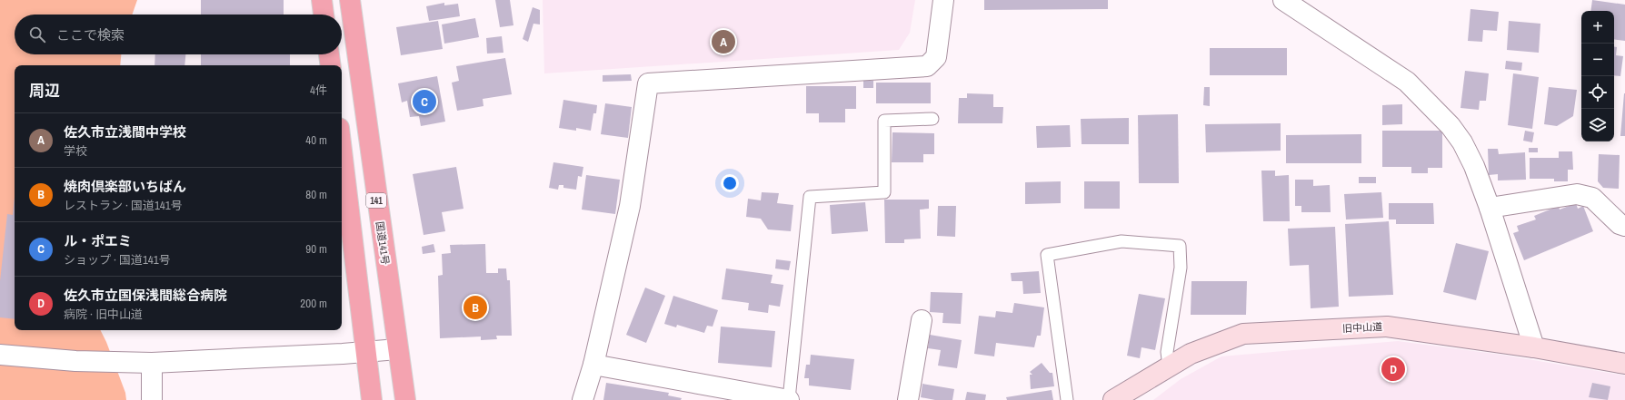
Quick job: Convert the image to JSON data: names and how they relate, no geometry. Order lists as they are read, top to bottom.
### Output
{
  "streets": {
    "highway": ["141", "国道141号"],
    "main road": ["旧中山道"]
  },
  "page": {
    "map_buttons": ["+", "−"],
    "search": "ここで検索",
    "pins": [
      "A",
      "C",
      "B",
      "D"
    ],
    "heading": ["周辺", "4件"],
    "list": [
      {
        "mark": "A",
        "name": "佐久市立浅間中学校",
        "note": "学校",
        "value": "40 m"
      },
      {
        "mark": "B",
        "name": "焼肉倶楽部いちばん",
        "note": "レストラン · 国道141号",
        "value": "80 m"
      },
      {
        "mark": "C",
        "name": "ル・ポエミ",
        "note": "ショップ · 国道141号",
        "value": "90 m"
      },
      {
        "mark": "D",
        "name": "佐久市立国保浅間総合病院",
        "note": "病院 · 旧中山道",
        "value": "200 m"
      }
    ]
  }
}
